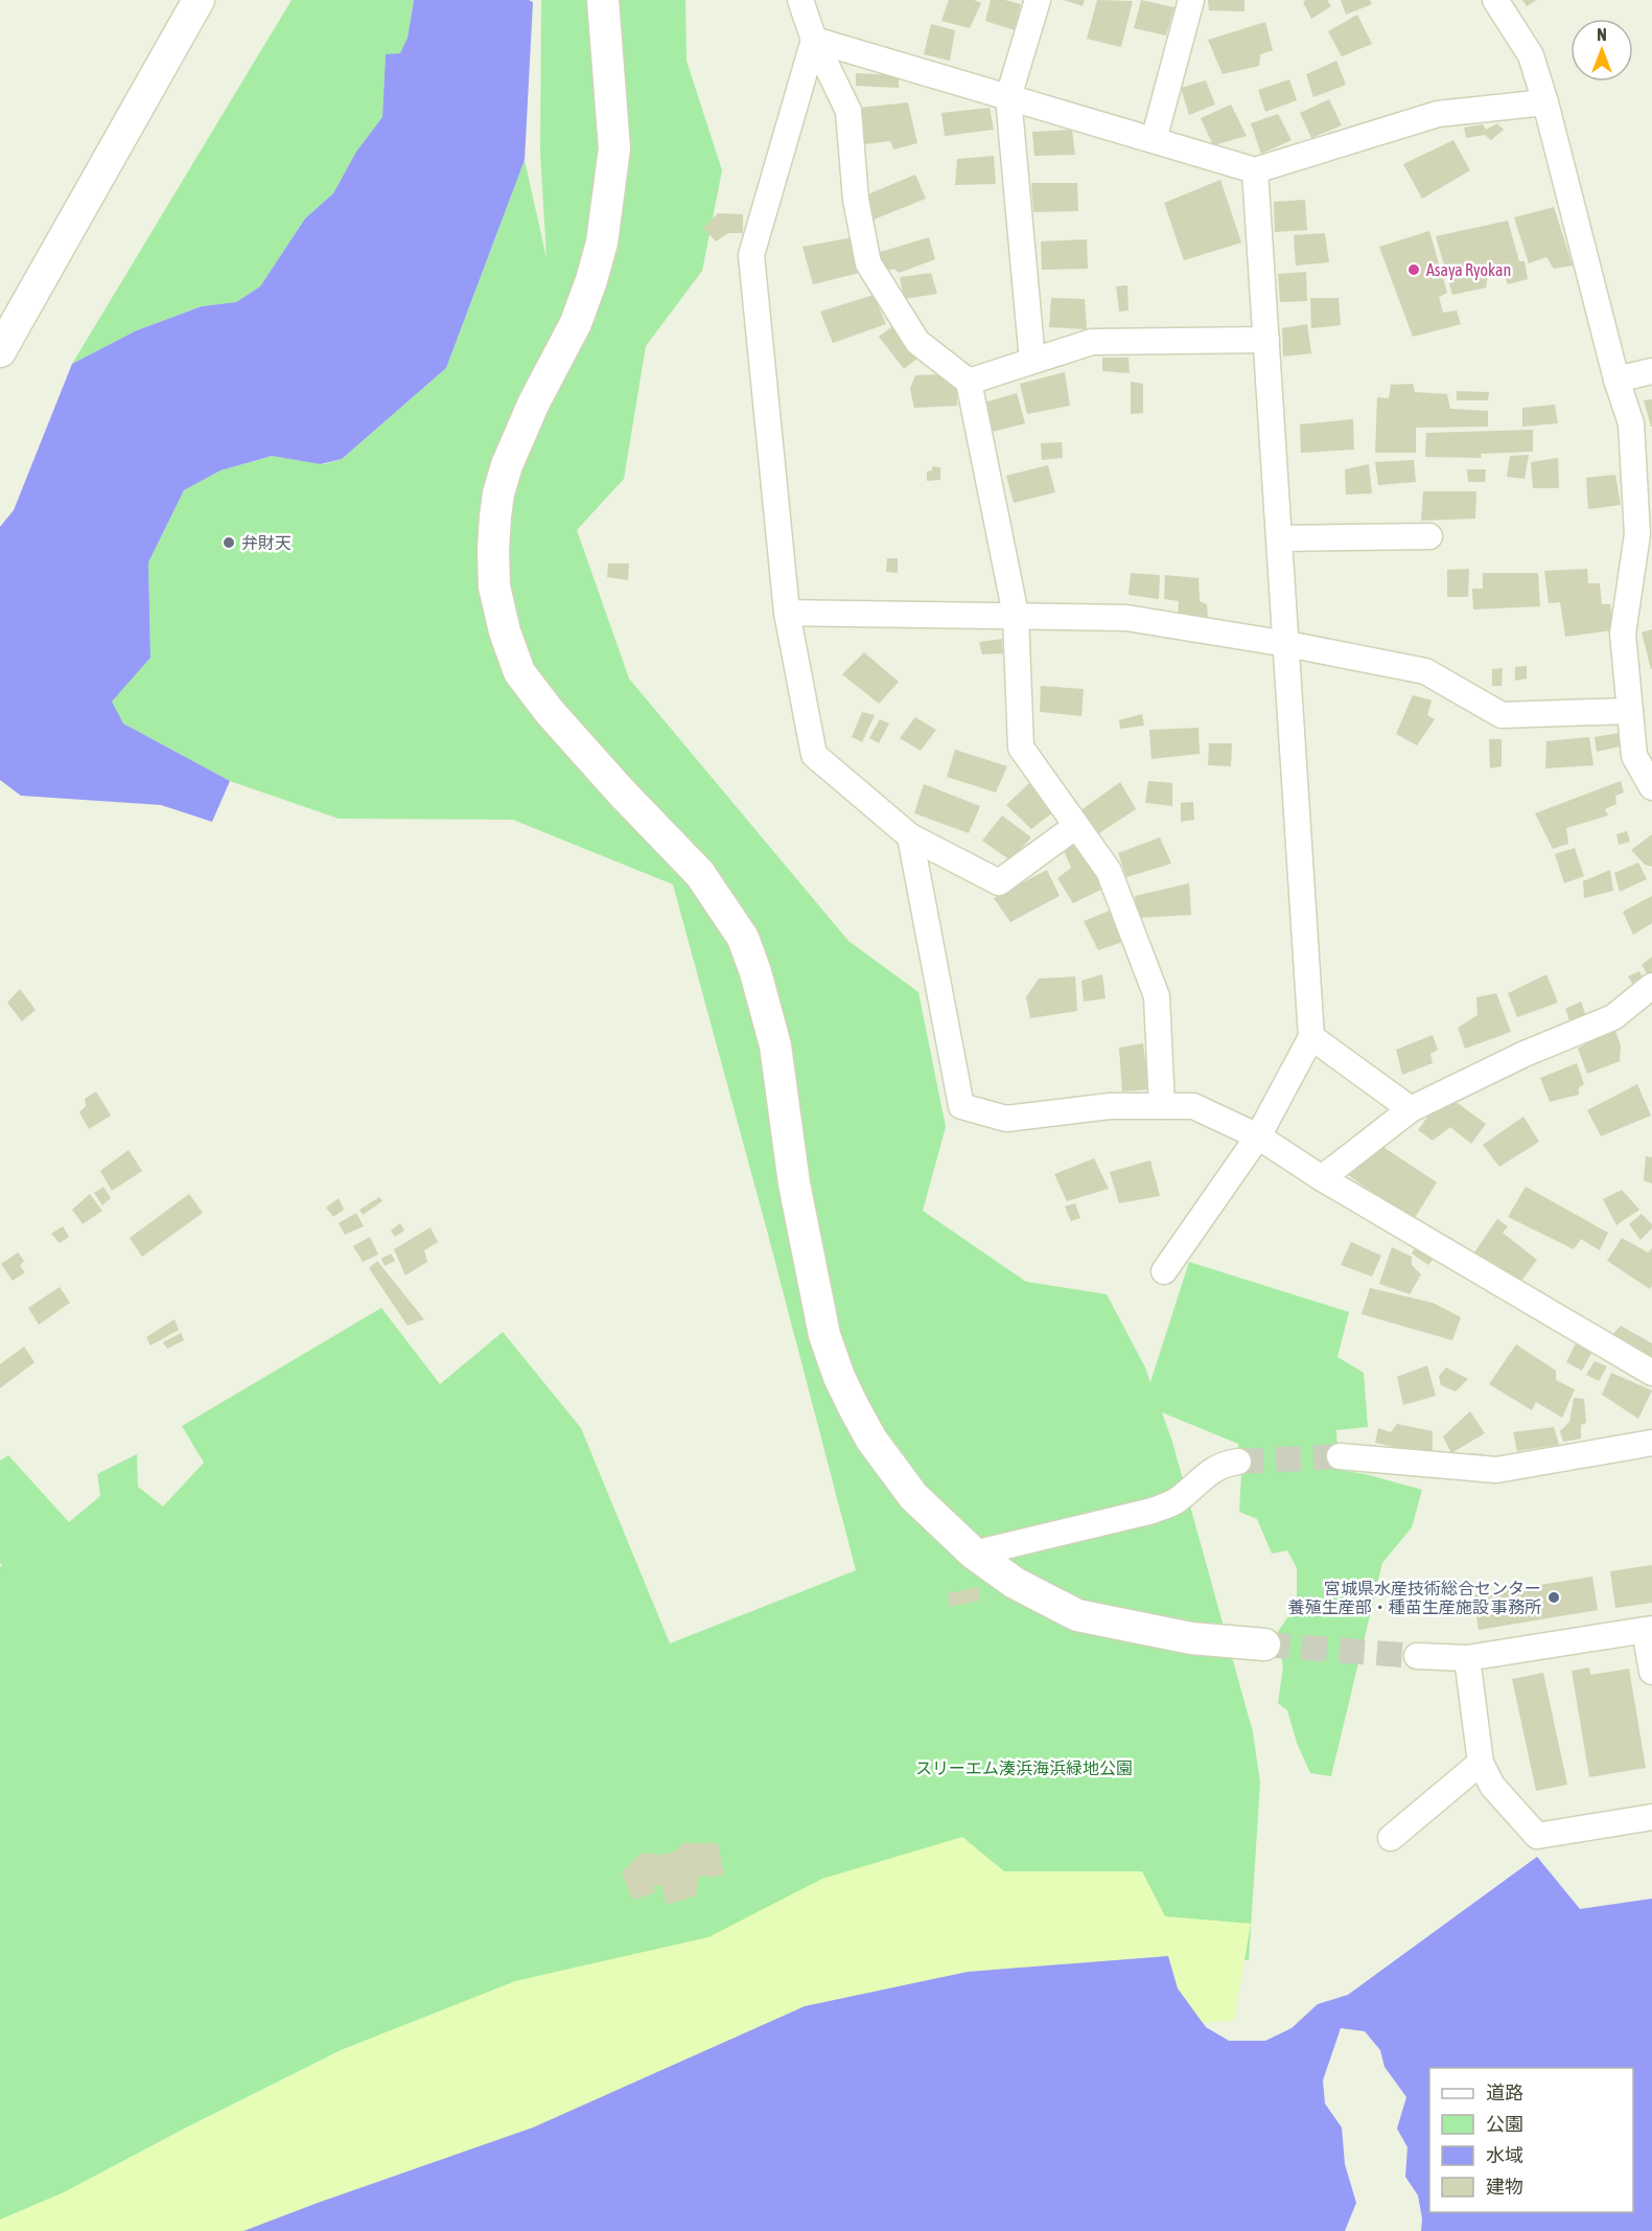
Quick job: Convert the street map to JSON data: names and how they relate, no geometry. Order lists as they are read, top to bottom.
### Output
{
  "parks": ["スリーエム湊浜海浜緑地公園"],
  "places": ["Asaya Ryokan", "弁財天", "宮城県水産技術総合センター 養殖生産部・種苗生産施設 事務所"],
  "legend": [
    "道路",
    "公園",
    "水域",
    "建物"
  ],
  "north": "top"
}
